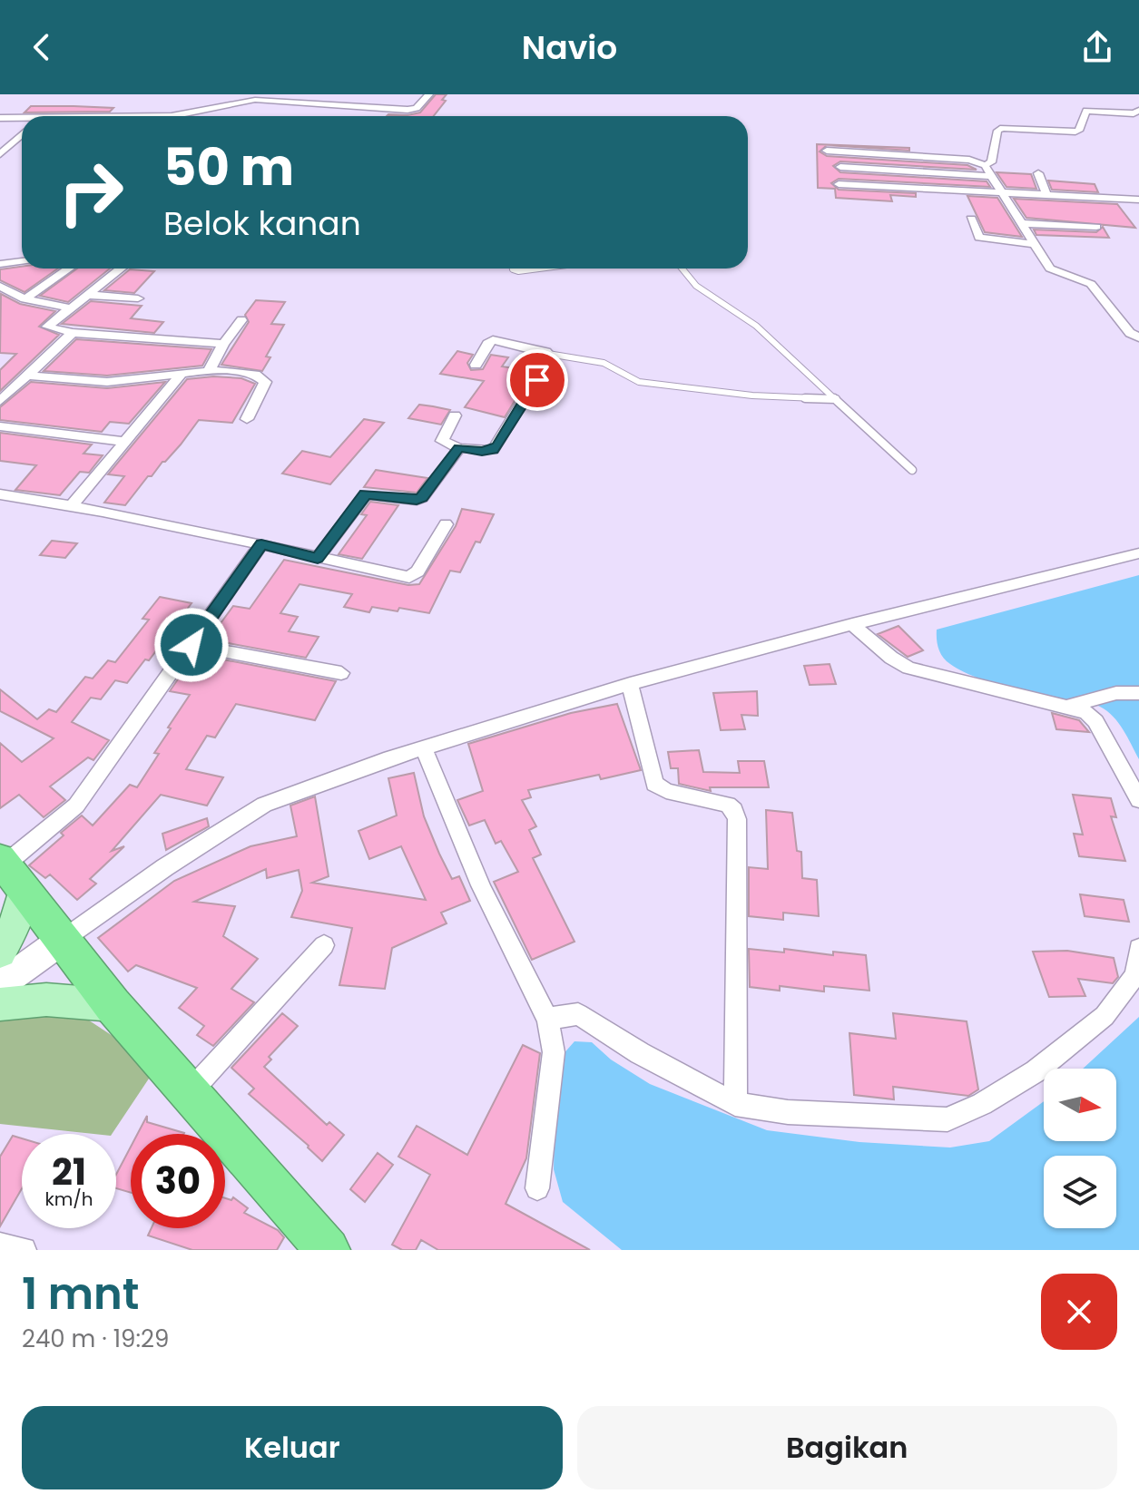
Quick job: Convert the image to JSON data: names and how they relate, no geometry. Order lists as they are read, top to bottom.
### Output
{
  "north": "right",
  "page": {
    "header": "Navio",
    "turn": ["50 m", "Belok kanan"],
    "speed": "21 km/h",
    "limit": "30",
    "heading": ["1 mnt", "240 m · 19:29"],
    "buttons": ["Keluar", "Bagikan"]
  }
}
